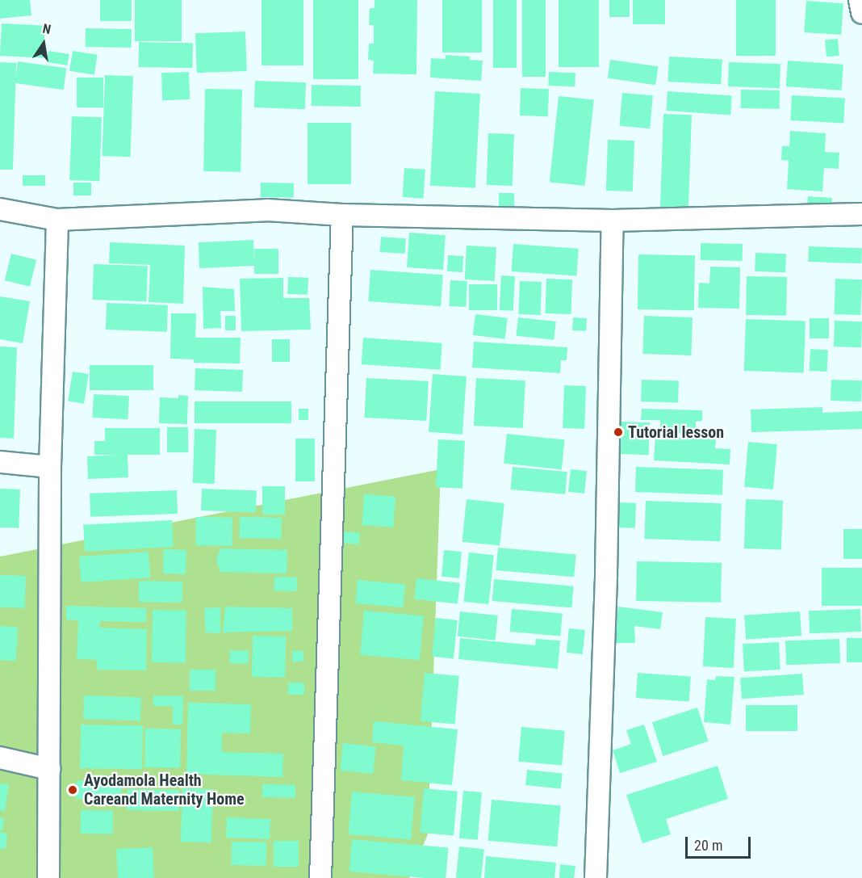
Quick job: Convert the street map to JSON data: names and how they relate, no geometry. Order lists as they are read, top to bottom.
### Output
{
  "places": ["Tutorial lesson", "Ayodamola Health Careand Maternity Home"],
  "scale_bar": "20 m",
  "north": "top"
}
